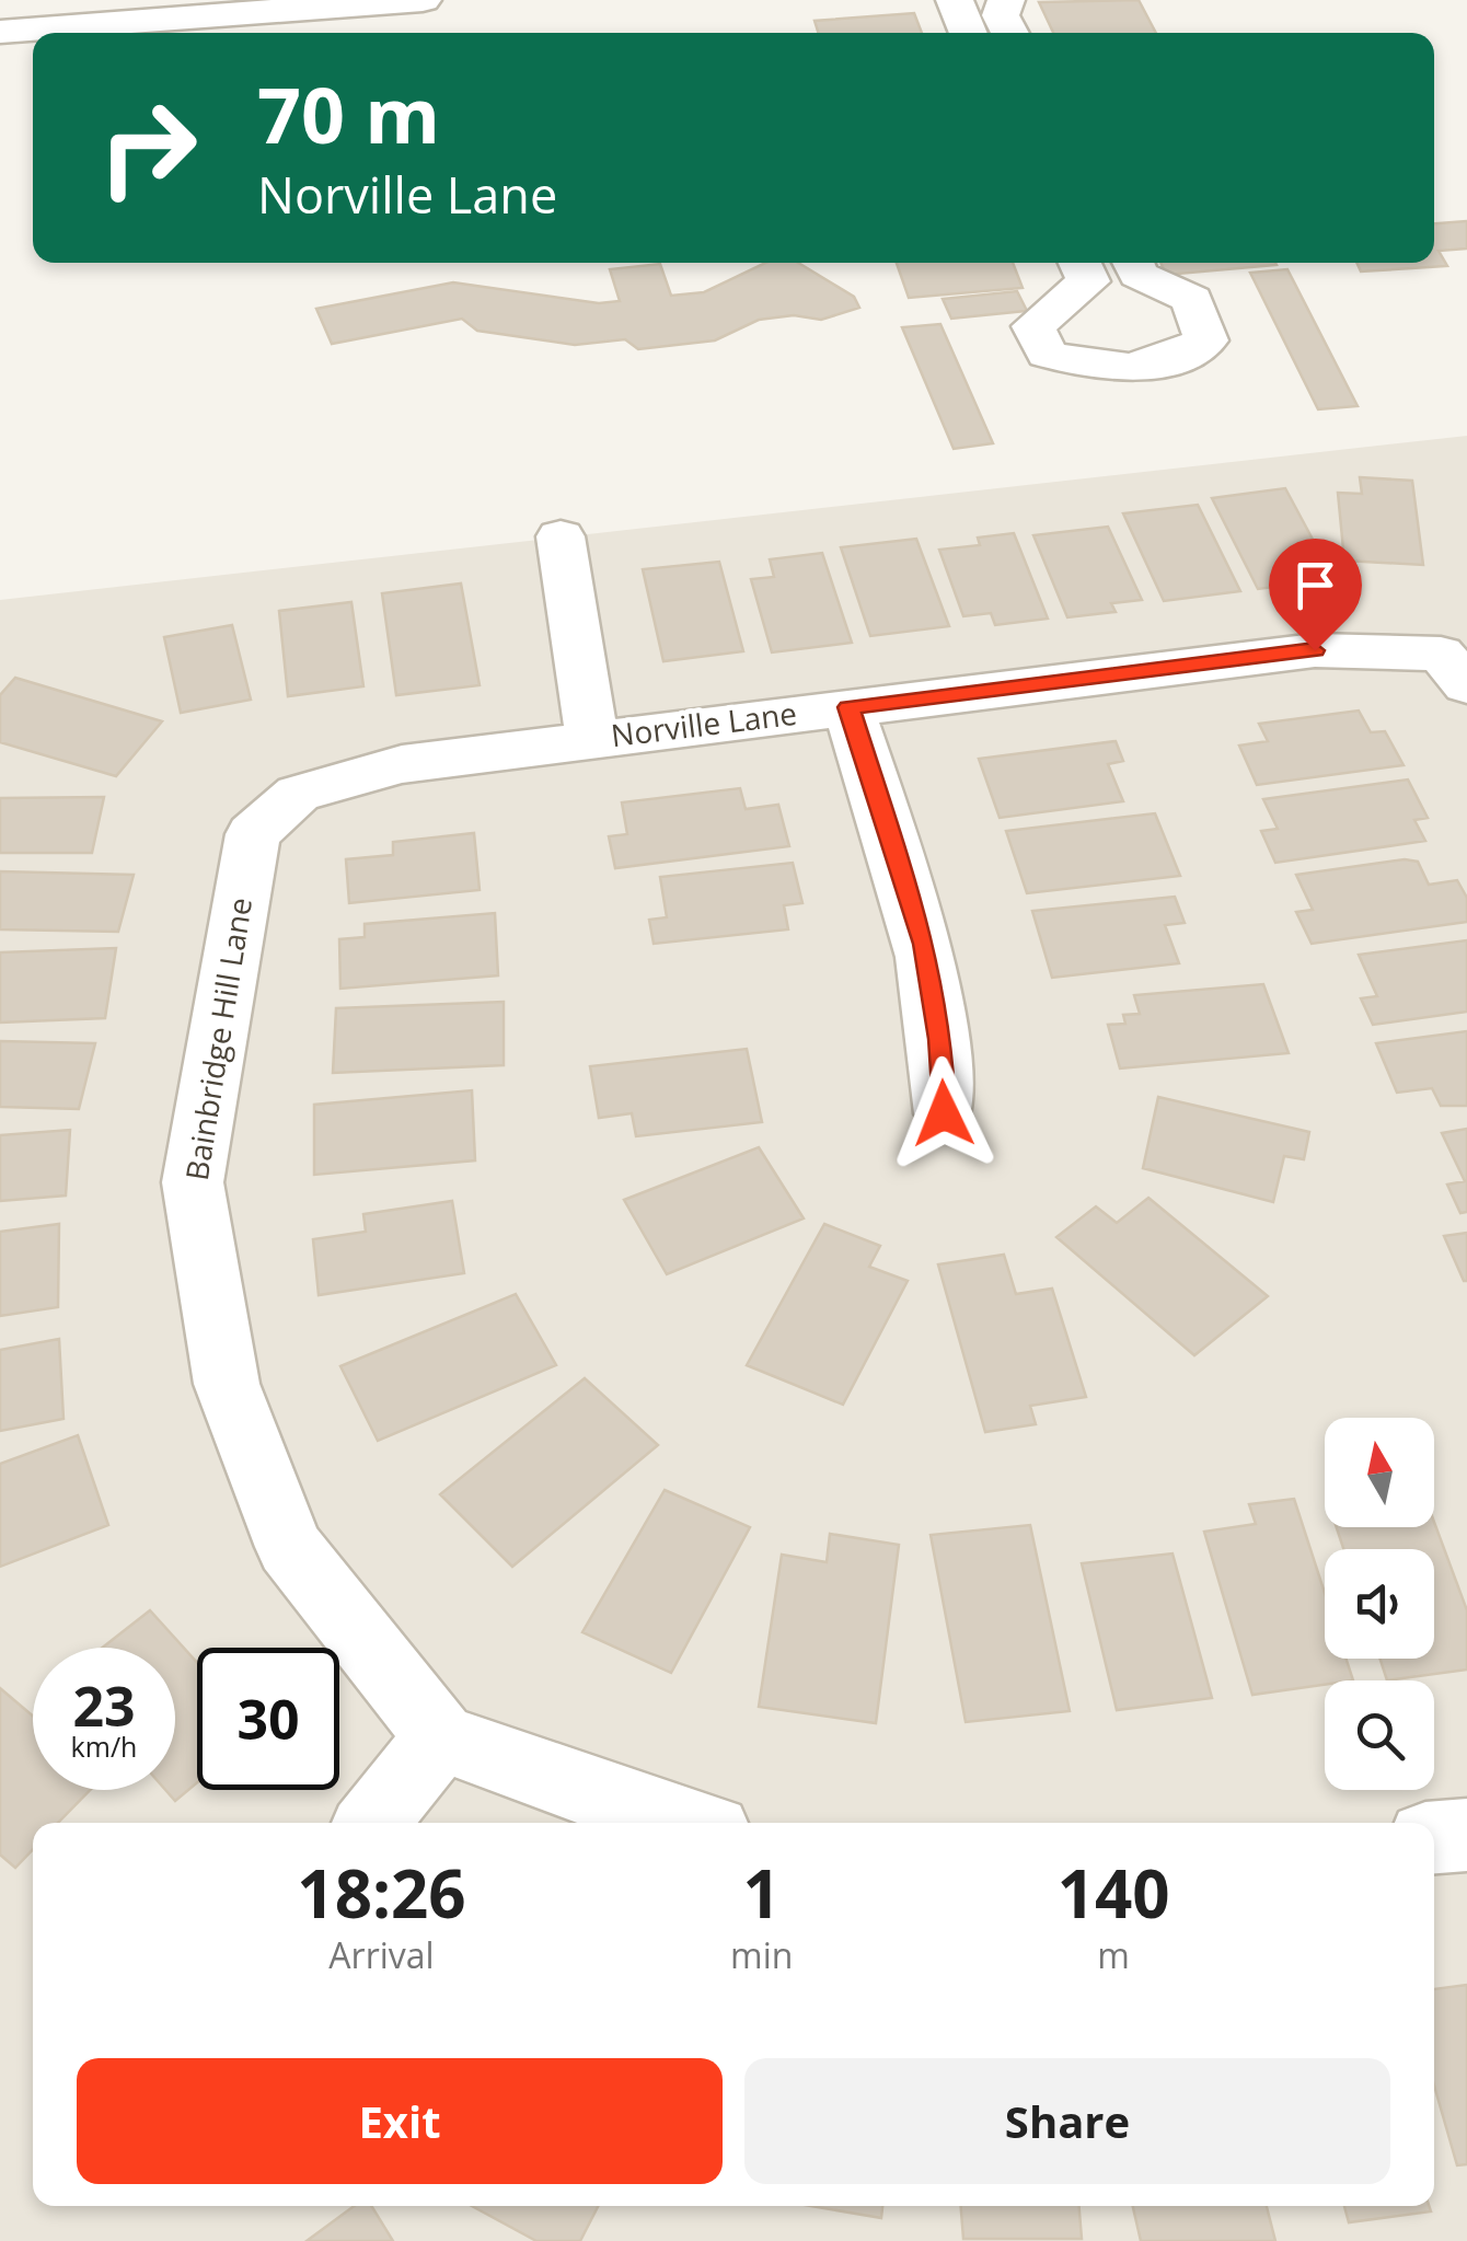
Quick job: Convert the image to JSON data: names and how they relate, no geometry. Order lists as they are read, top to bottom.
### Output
{
  "streets": {
    "street": ["Norville Lane", "Bainbridge Hill Lane"]
  },
  "crossings": [
    ["Norville Lane", "Bainbridge Hill Lane"]
  ],
  "north": "top",
  "page": {
    "turn": ["70 m", "Norville Lane"],
    "speed": "23 km/h",
    "limit": "30",
    "eta": [
      "18:26",
      "Arrival",
      "1",
      "min",
      "140",
      "m"
    ],
    "buttons": ["Exit", "Share"]
  }
}
